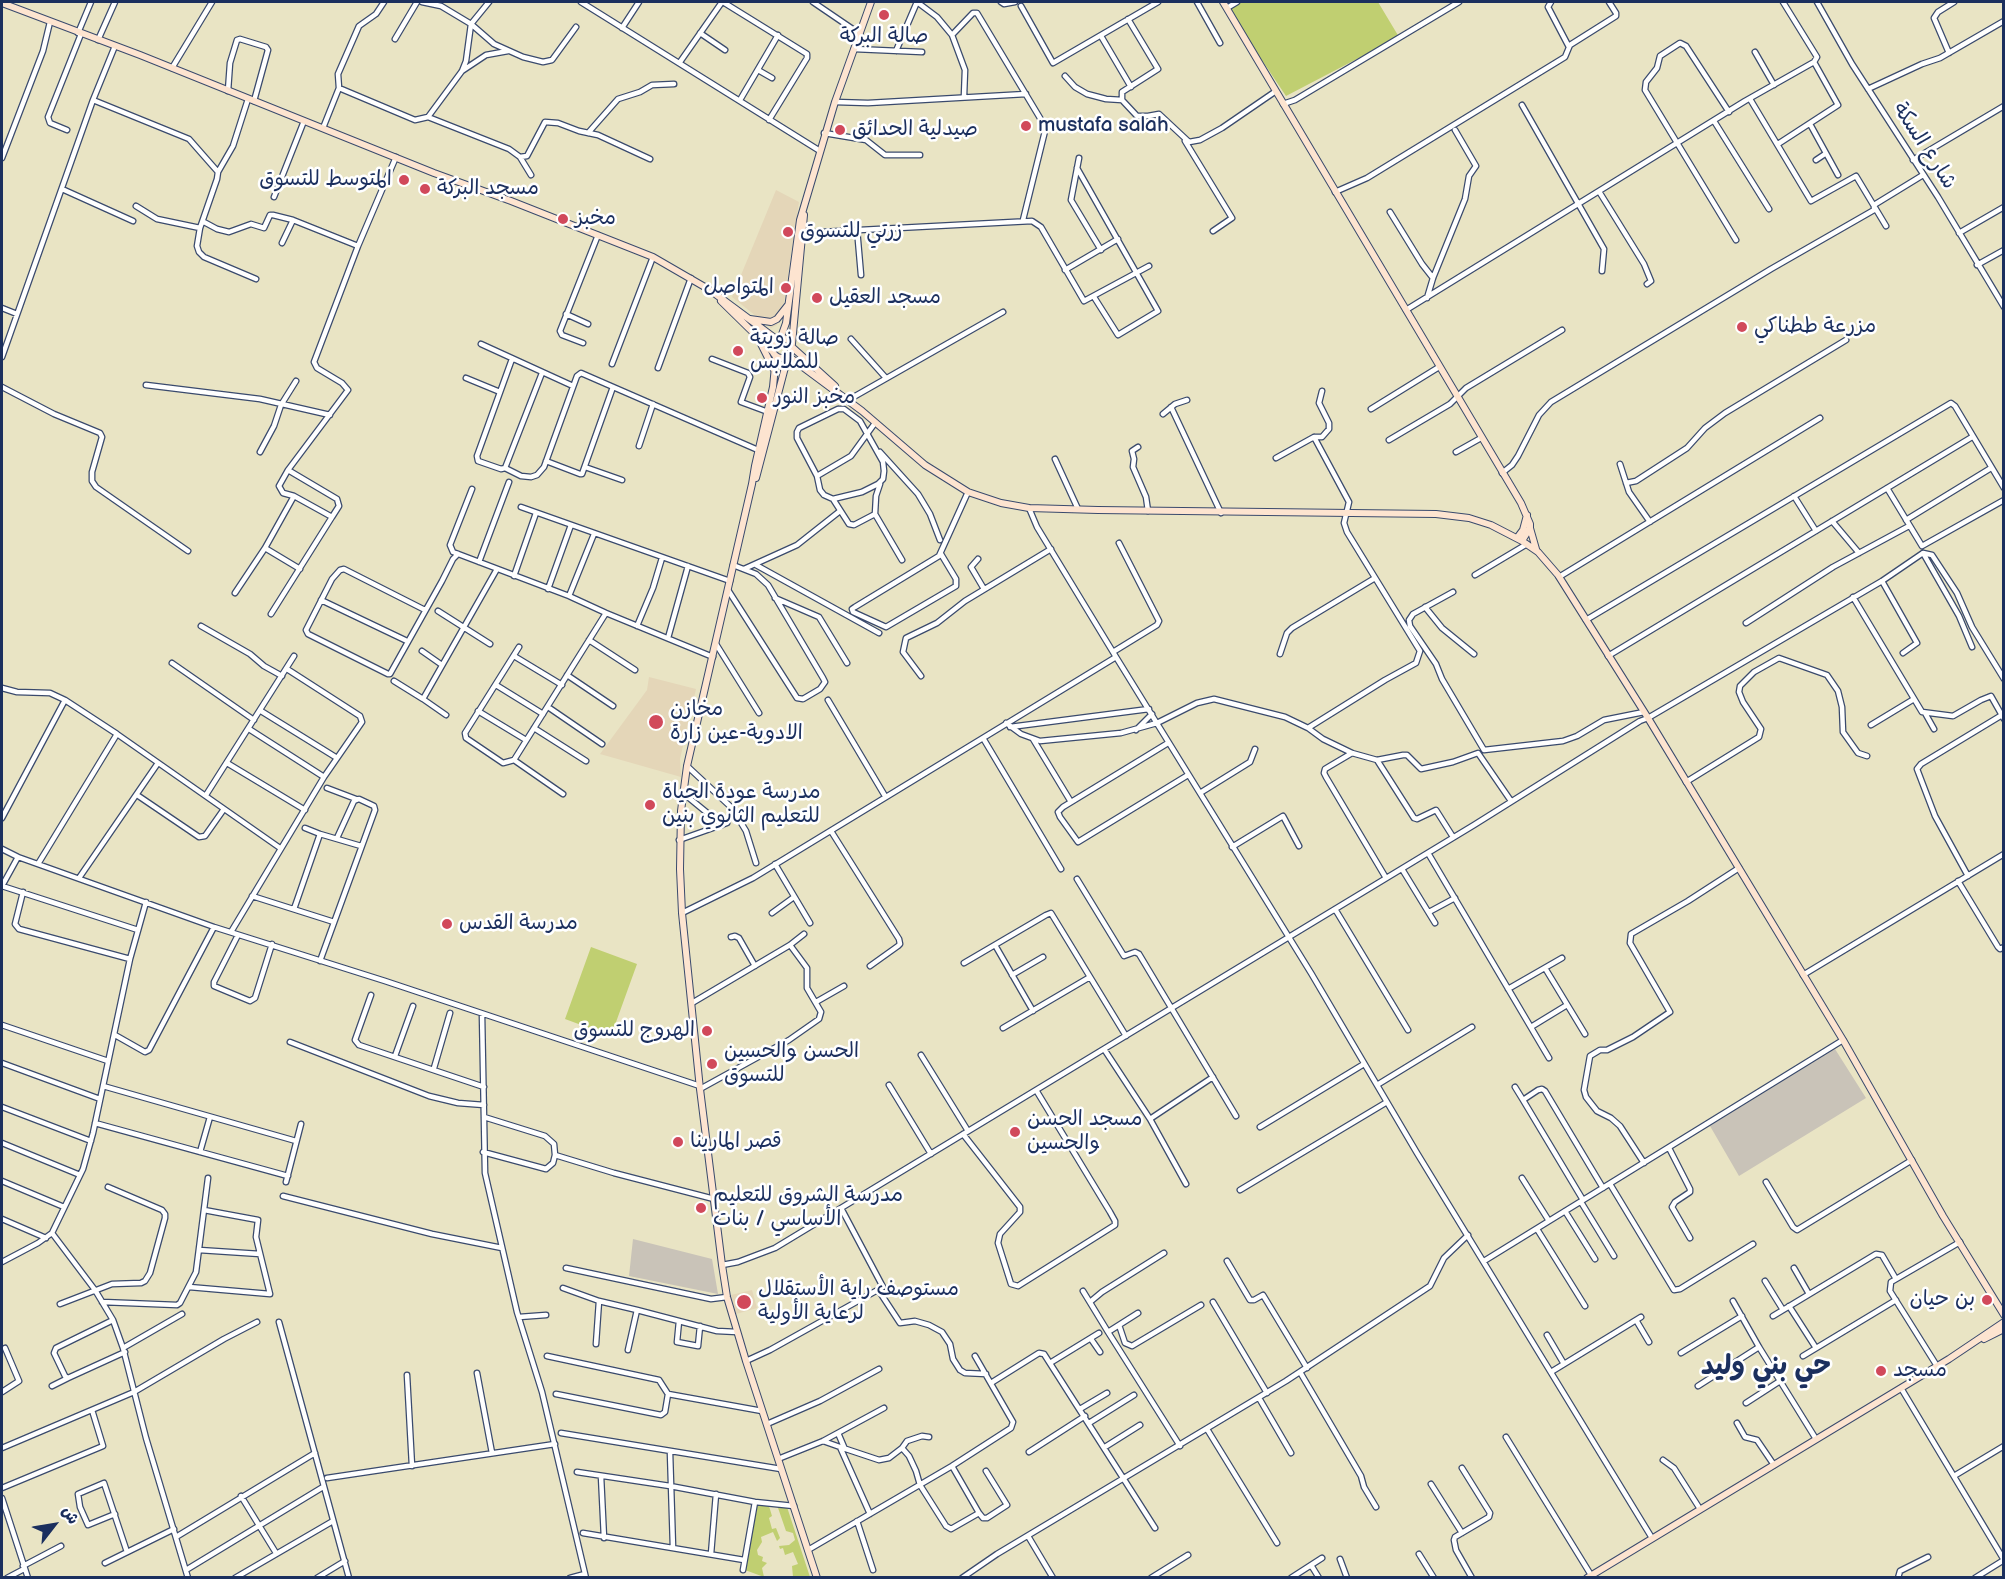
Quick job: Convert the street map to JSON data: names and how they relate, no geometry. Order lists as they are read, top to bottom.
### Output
{
  "streets": {
    "street": ["شارع السكة"]
  },
  "districts": ["حي بني وليد"],
  "places": [
    "صالة البركة",
    "mustafa salah",
    "صيدلية الحدائق",
    "المتوسط للتسوق",
    "مسجد البركة",
    "مخبز",
    "زرتي للتسوق",
    "المتواصل",
    "مسجد العقيل",
    "مزرعة ططناكي",
    "صالة زويتة للملابس",
    "مخبز النور",
    "مخازن الادوية-عين زارة",
    "مدرسة عودة الحياة للتعليم الثانوي بنين",
    "مدرسة القدس",
    "الهروج للتسوق",
    "الحسن والحسين للتسوق",
    "مسجد الحسن والحسين",
    "قصر المارينا",
    "مدرسة الشروق للتعليم الأساسي / بنات",
    "بن حيان",
    "مستوصف راية الأستقلال لرعاية الأولية",
    "مسجد"
  ],
  "north": "top right"
}
